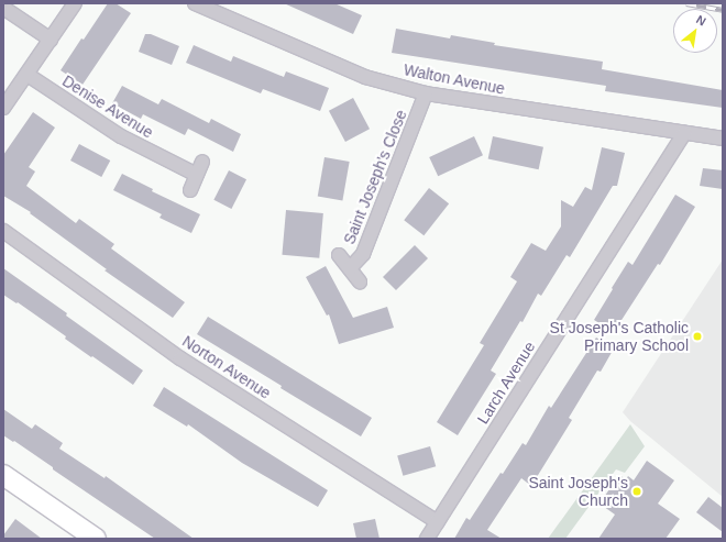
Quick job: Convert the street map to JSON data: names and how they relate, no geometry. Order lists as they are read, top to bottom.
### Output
{
  "streets": {
    "street": [
      "Walton Avenue",
      "Denise Avenue",
      "Saint Joseph's Close",
      "Norton Avenue",
      "Larch Avenue"
    ]
  },
  "crossings": [
    ["Walton Avenue", "Saint Joseph's Close"],
    ["Walton Avenue", "Larch Avenue"],
    ["Norton Avenue", "Larch Avenue"]
  ],
  "places": ["St Joseph's Catholic Primary School", "Saint Joseph's Church"],
  "north": "top right"
}
